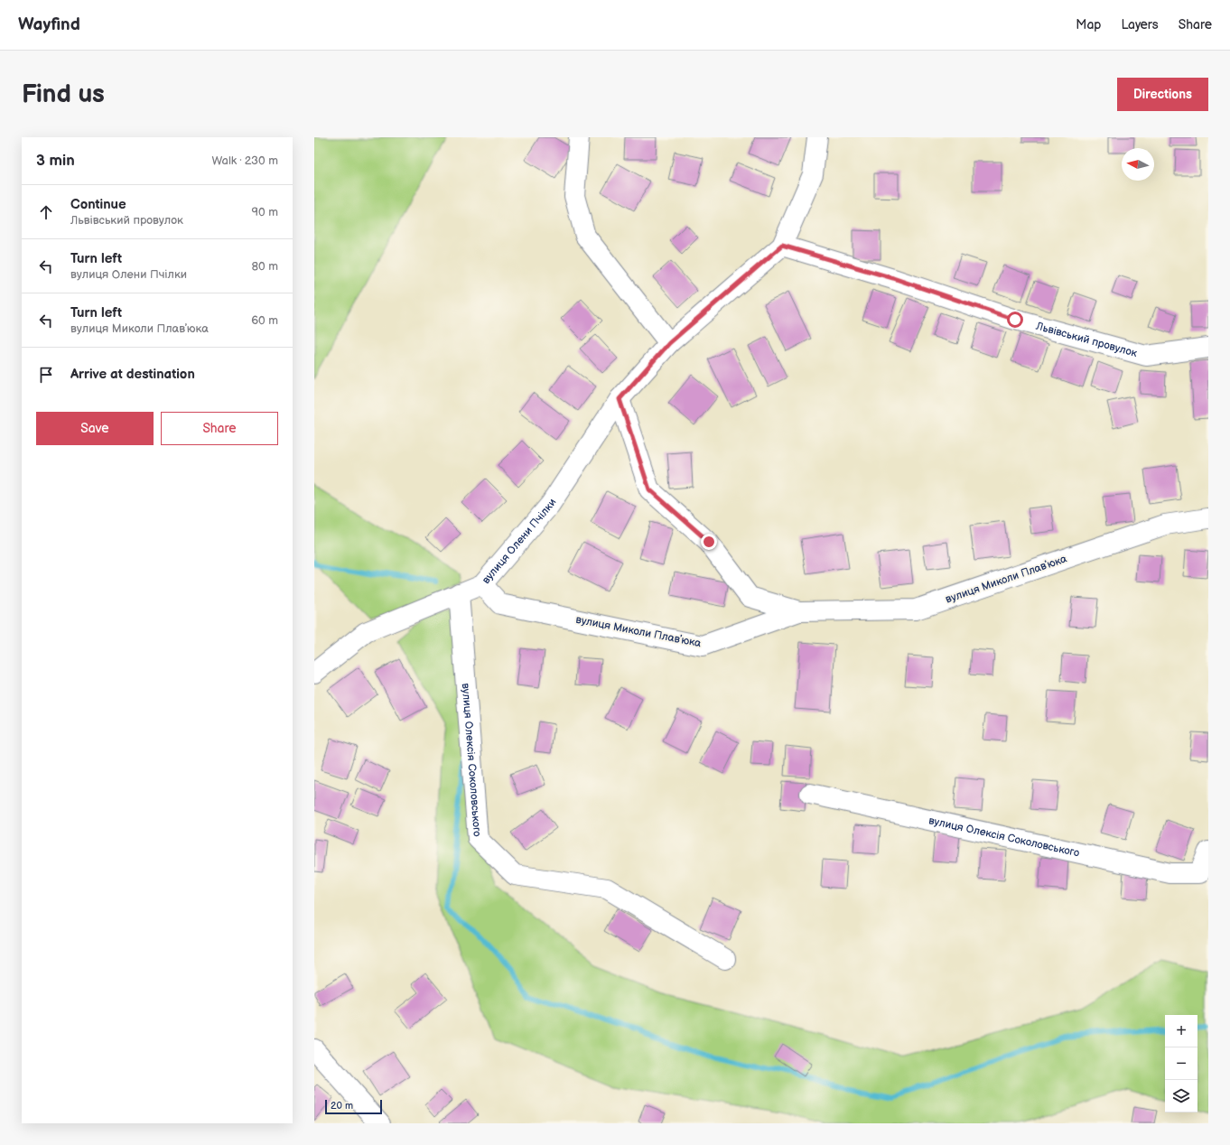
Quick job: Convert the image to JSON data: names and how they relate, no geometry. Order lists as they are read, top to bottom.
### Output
{
  "streets": {
    "street": [
      "Львівський провулок",
      "вулиця Олени Пчілки",
      "вулиця Миколи Плавʼюка",
      "вулиця Олексія Соколовського"
    ]
  },
  "crossings": [
    ["Львівський провулок", "вулиця Олени Пчілки"],
    ["вулиця Олени Пчілки", "вулиця Миколи Плавʼюка"],
    ["вулиця Олени Пчілки", "вулиця Олексія Соколовського"]
  ],
  "scale_bar": "20 m",
  "north": "left",
  "page": {
    "header": "Wayfind",
    "nav": ["Map", "Layers", "Share"],
    "buttons": [
      "Directions",
      ["Save", "Share"]
    ],
    "title": "Find us",
    "heading": ["3 min", "Walk · 230 m"],
    "list": [
      ["Continue", "Львівський провулок", "90 m"],
      ["Turn left", "вулиця Олени Пчілки", "80 m"],
      ["Turn left", "вулиця Миколи Плавʼюка", "60 m"],
      "Arrive at destination"
    ],
    "map_buttons": ["+", "−"],
    "scale": "20 m"
  }
}
